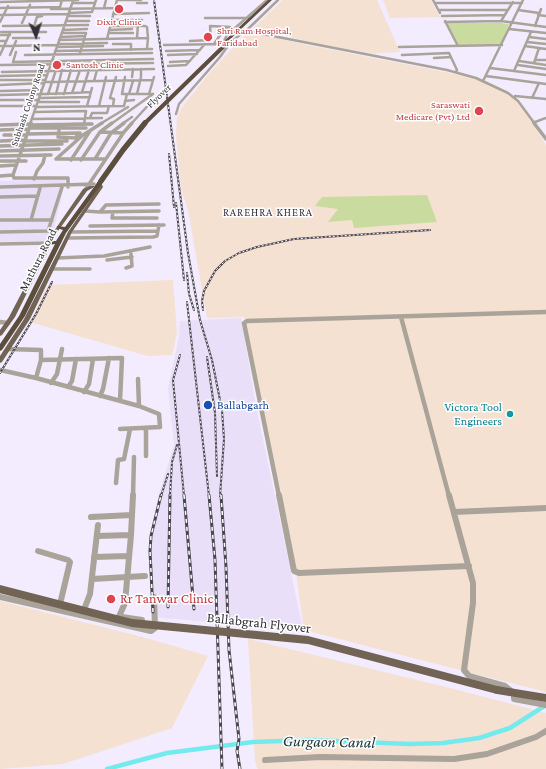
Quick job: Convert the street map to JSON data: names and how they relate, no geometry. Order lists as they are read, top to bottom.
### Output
{
  "streets": {
    "highway": ["Flyover", "Mathura Road"],
    "main road": ["Ballabgrah Flyover"],
    "street": ["Subhash Colony Road"]
  },
  "crossings": [
    ["Flyover", "Mathura Road"]
  ],
  "districts": ["RAREHRA KHERA"],
  "water": ["Gurgaon Canal"],
  "places": [
    "Dixit Clinic",
    "Shri Ram Hospital, Faridabad",
    "Santosh Clinic",
    "Saraswati Medicare (Pvt) Ltd",
    "Ballabgarh",
    "Victora Tool Engineers",
    "Rr Tanwar Clinic"
  ],
  "north": "bottom"
}
